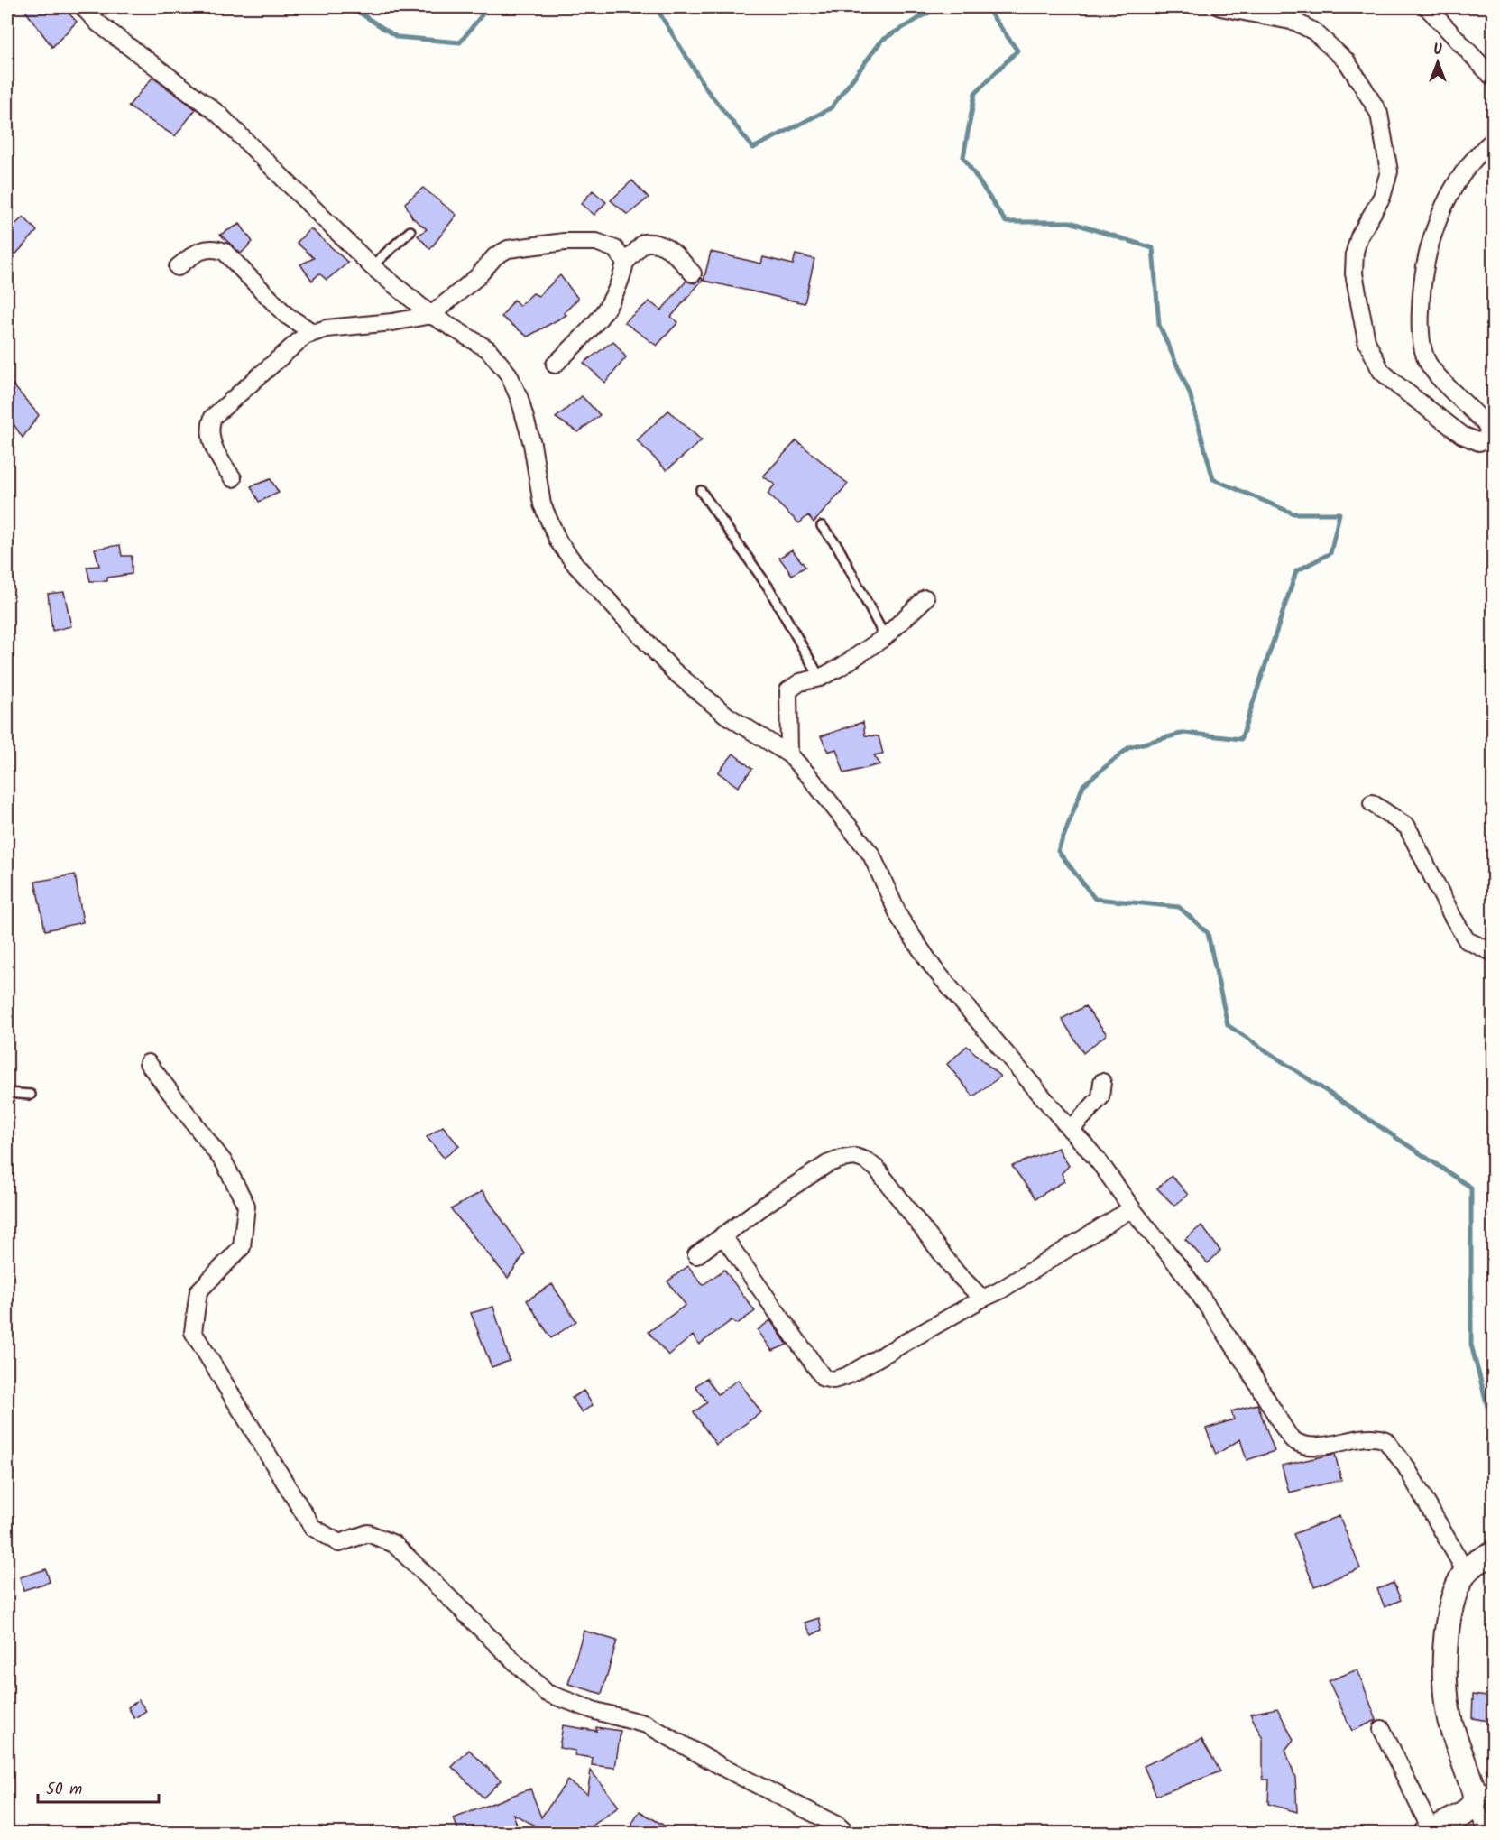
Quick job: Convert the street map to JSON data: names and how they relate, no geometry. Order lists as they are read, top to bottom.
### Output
{
  "scale_bar": "50 m",
  "north": "top"
}
